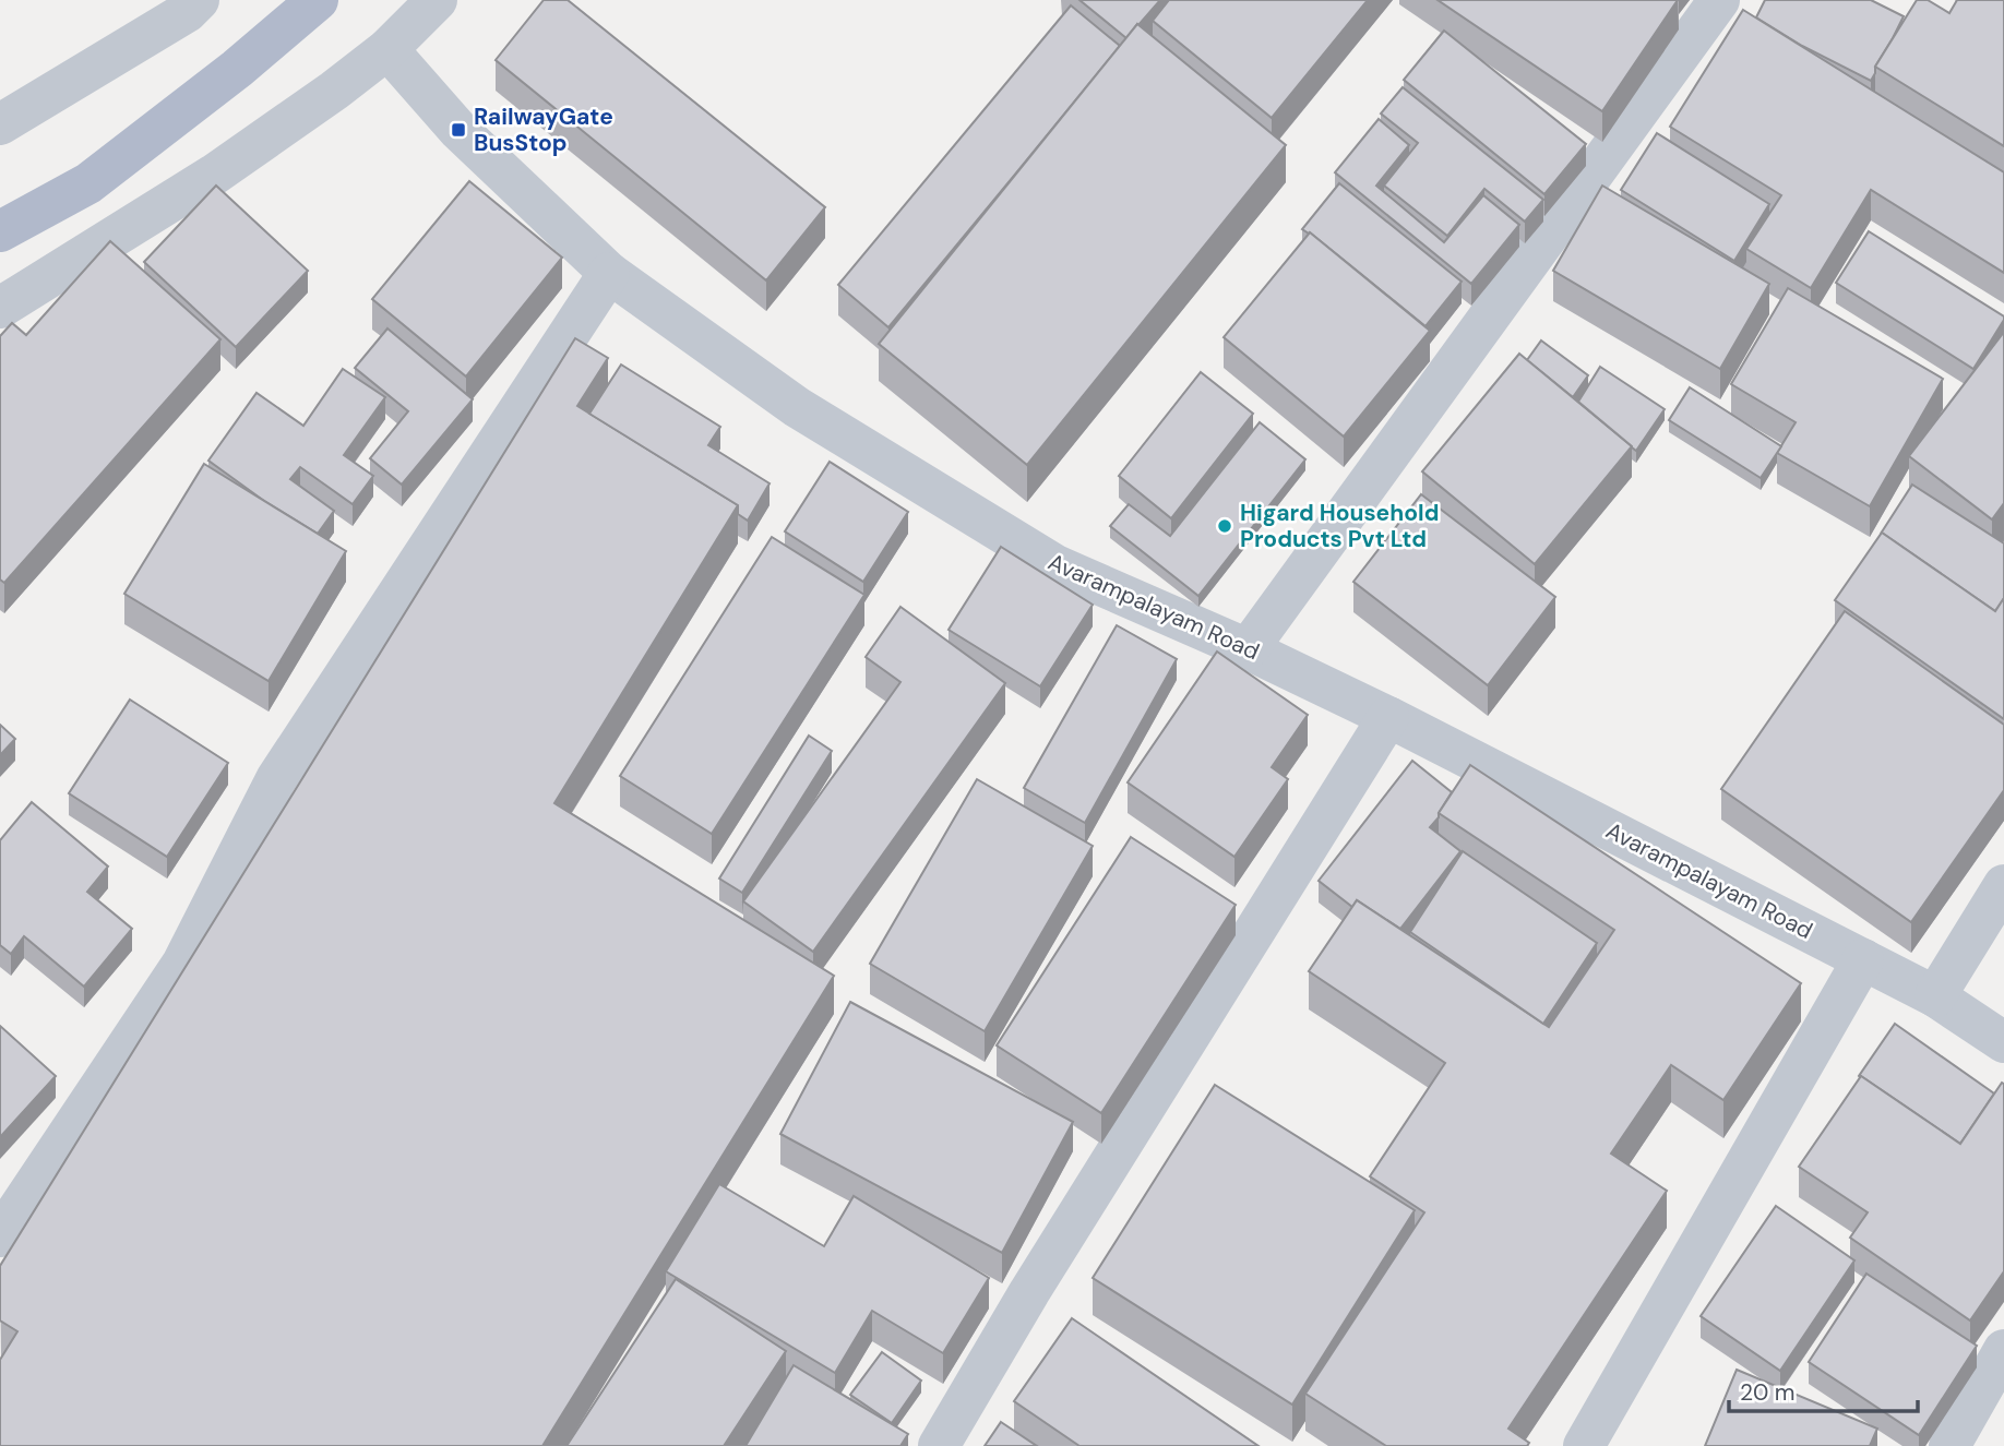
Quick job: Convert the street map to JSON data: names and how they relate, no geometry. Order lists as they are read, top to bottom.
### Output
{
  "streets": {
    "street": ["Avarampalayam Road"]
  },
  "places": {
    "transit": ["RailwayGate BusStop"],
    "other": ["Higard Household Products Pvt Ltd"]
  },
  "scale_bar": "20 m"
}
